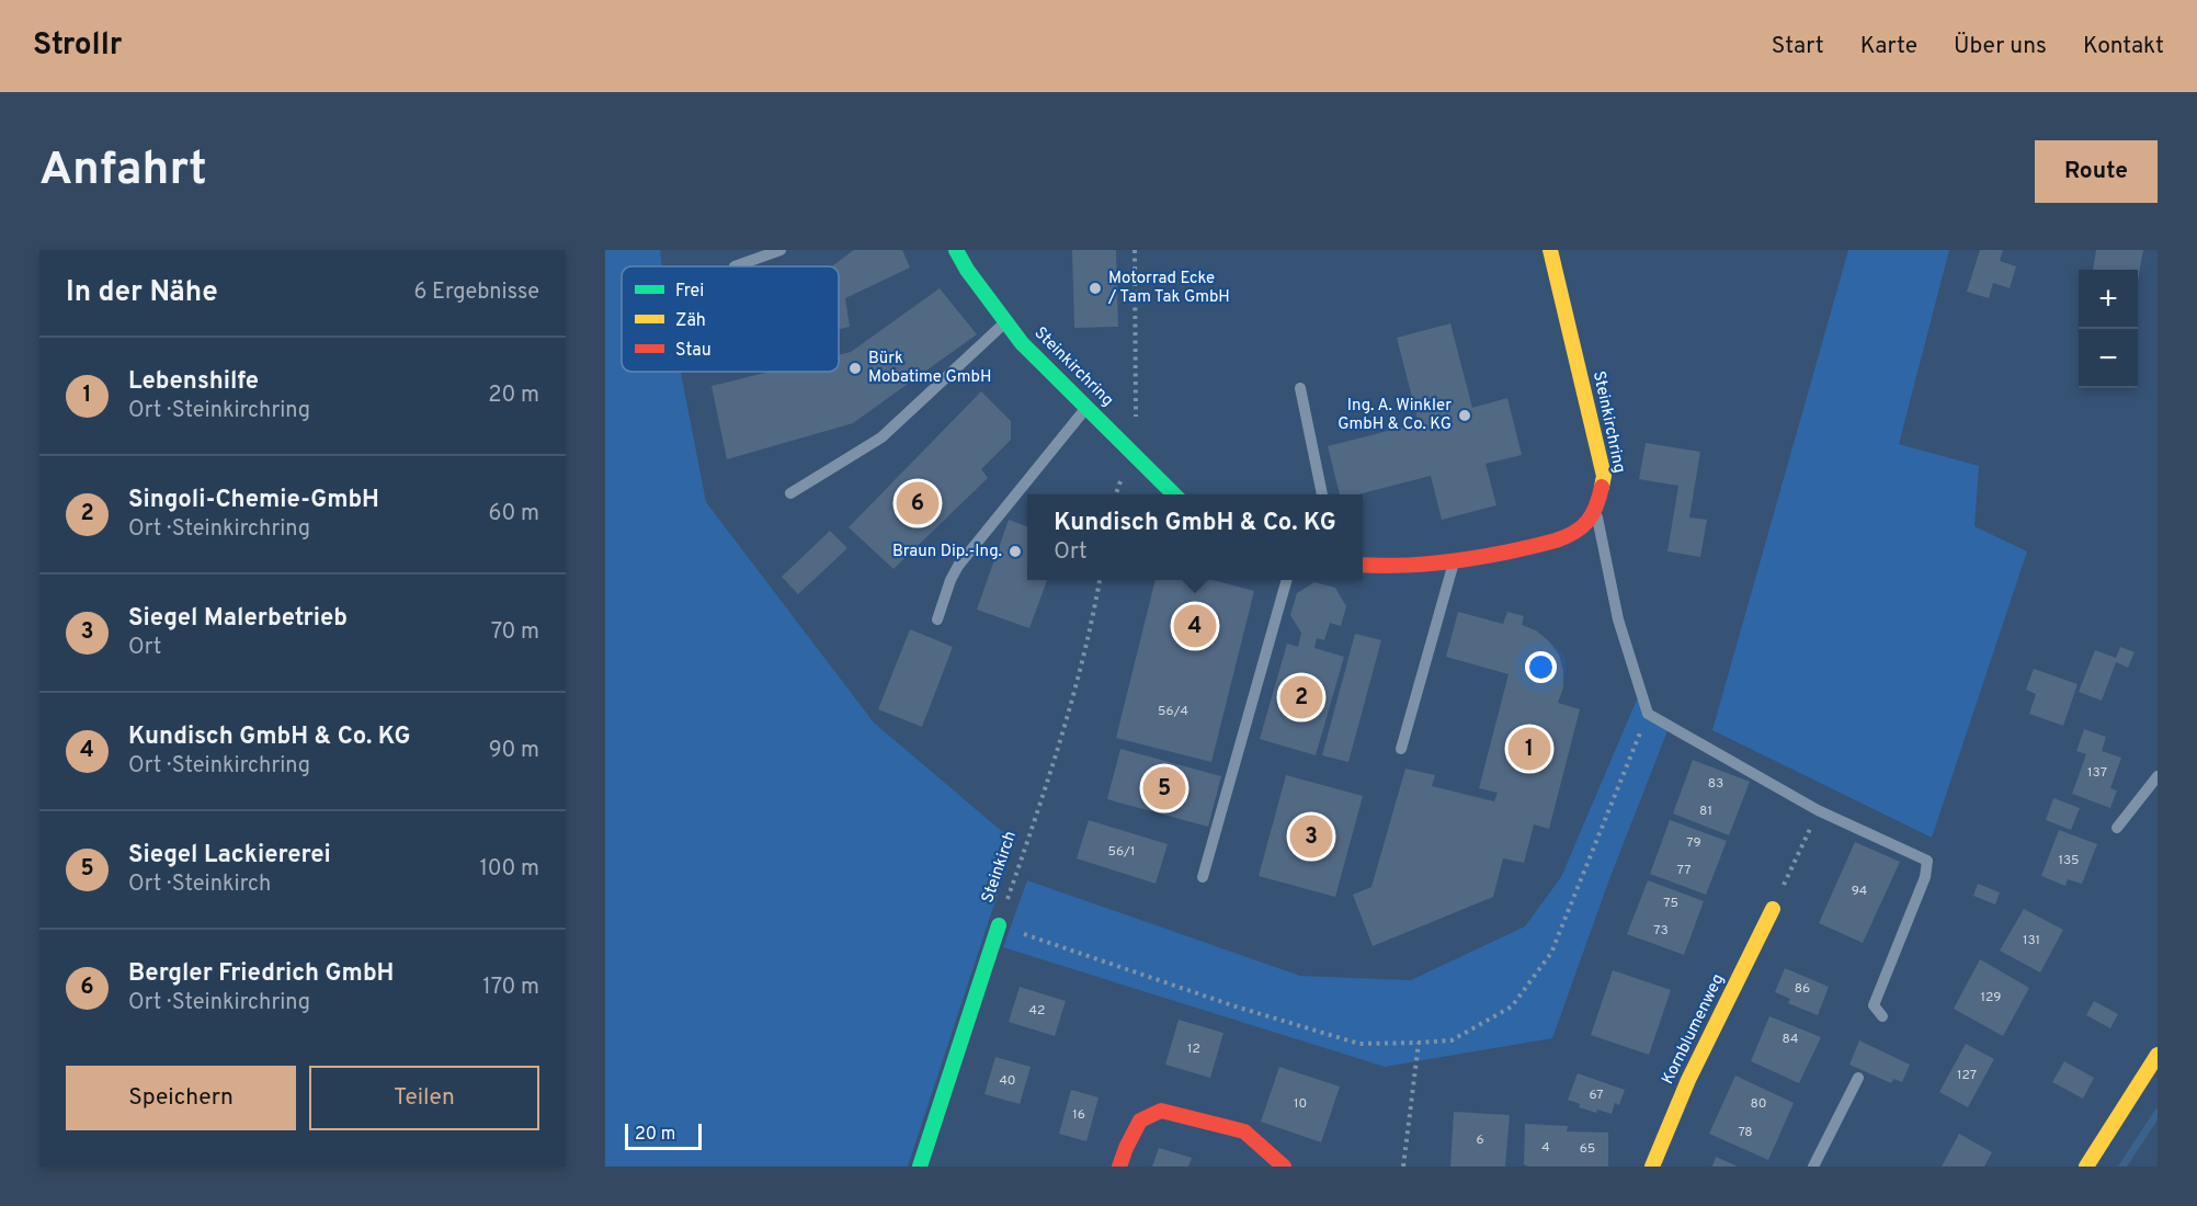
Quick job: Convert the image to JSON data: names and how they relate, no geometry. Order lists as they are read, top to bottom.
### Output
{
  "streets": {
    "street": ["Steinkirchring", "Steinkirch", "Kornblumenweg"]
  },
  "places": [
    "Motorrad Ecke / Tam Tak GmbH",
    "Bürk Mobatime GmbH",
    "Ing. A. Winkler GmbH & Co. KG",
    "Braun Dip.-Ing."
  ],
  "house_numbers": [
    "56/4",
    "137",
    "83",
    "81",
    "79",
    "56/1",
    "135",
    "77",
    "94",
    "75",
    "73",
    "131",
    "86",
    "129",
    "42",
    "84",
    "12",
    "127",
    "40",
    "67",
    "10",
    "80",
    "16",
    "78",
    "6",
    "4",
    "65"
  ],
  "legend": ["Frei", "Zäh", "Stau"],
  "scale_bar": "20 m",
  "page": {
    "header": "Strollr",
    "nav": [
      "Start",
      "Karte",
      "Über uns",
      "Kontakt"
    ],
    "buttons": [
      "Route",
      ["Speichern", "Teilen"]
    ],
    "title": "Anfahrt",
    "heading": ["In der Nähe", "6 Ergebnisse"],
    "map_buttons": ["+", "−"],
    "list": [
      {
        "mark": "1",
        "name": "Lebenshilfe",
        "note": "Ort · Steinkirchring",
        "value": "20 m"
      },
      {
        "mark": "2",
        "name": "Singoli-Chemie-GmbH",
        "note": "Ort · Steinkirchring",
        "value": "60 m"
      },
      {
        "mark": "3",
        "name": "Siegel Malerbetrieb",
        "note": "Ort",
        "value": "70 m"
      },
      {
        "mark": "4",
        "name": "Kundisch GmbH & Co. KG",
        "note": "Ort · Steinkirchring",
        "value": "90 m"
      },
      {
        "mark": "5",
        "name": "Siegel Lackiererei",
        "note": "Ort · Steinkirch",
        "value": "100 m"
      },
      {
        "mark": "6",
        "name": "Bergler Friedrich GmbH",
        "note": "Ort · Steinkirchring",
        "value": "170 m"
      }
    ],
    "pins": [
      "6",
      "4",
      "2",
      "1",
      "5",
      "3"
    ],
    "popup": ["Kundisch GmbH & Co. KG", "Ort"],
    "scale": "20 m"
  }
}
